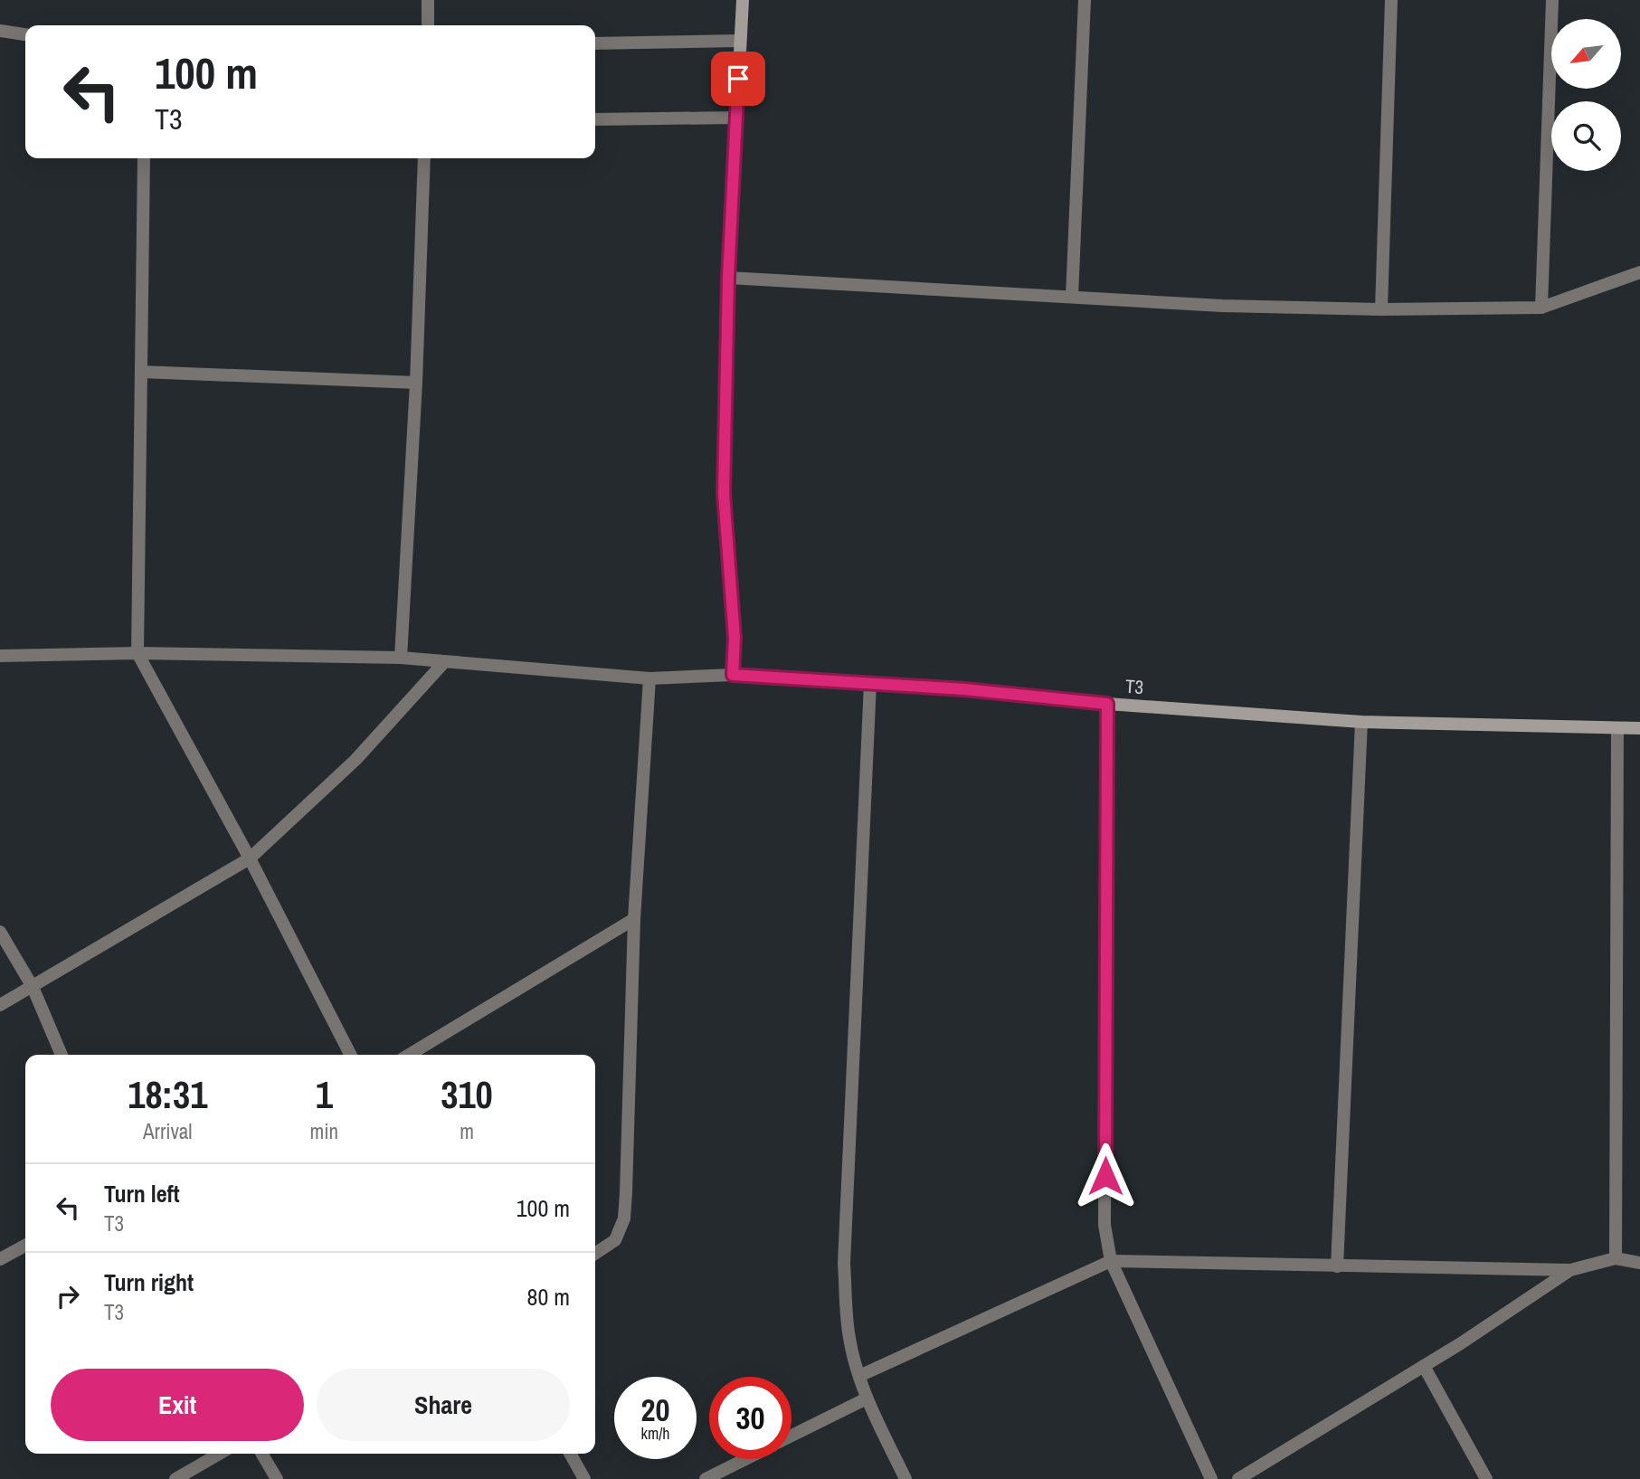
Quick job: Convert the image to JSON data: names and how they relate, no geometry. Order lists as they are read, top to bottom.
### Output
{
  "streets": {
    "street": ["T3"]
  },
  "north": "bottom left",
  "page": {
    "turn": ["100 m", "T3"],
    "eta": [
      "18:31",
      "Arrival",
      "1",
      "min",
      "310",
      "m"
    ],
    "list": [
      {
        "name": "Turn left",
        "note": "T3",
        "value": "100 m"
      },
      {
        "name": "Turn right",
        "note": "T3",
        "value": "80 m"
      }
    ],
    "buttons": ["Exit", "Share"],
    "speed": "20 km/h",
    "limit": "30"
  }
}
